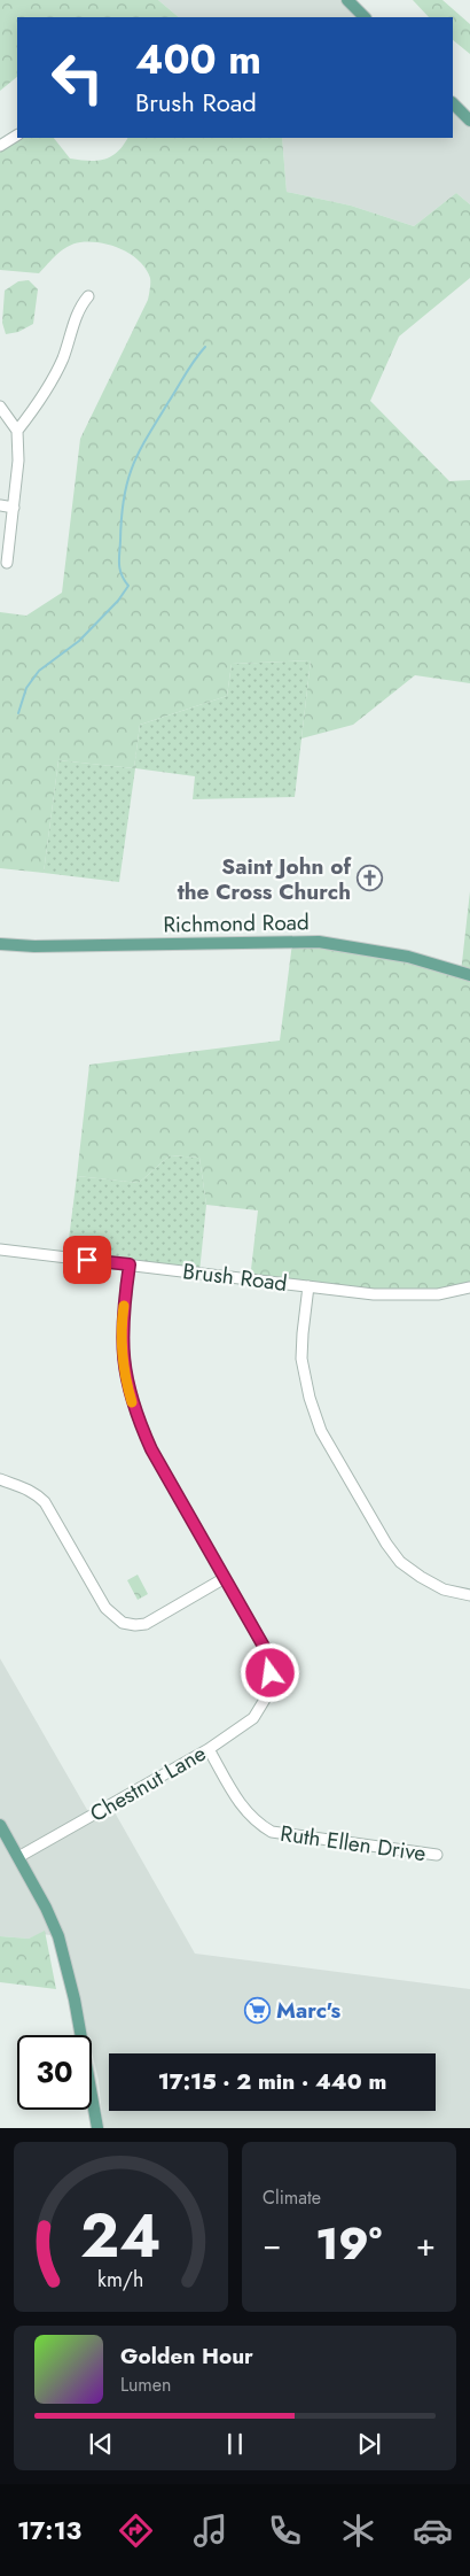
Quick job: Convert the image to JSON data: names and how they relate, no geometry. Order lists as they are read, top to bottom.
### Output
{
  "streets": {
    "main road": ["Richmond Road"],
    "street": ["Brush Road", "Chestnut Lane", "Ruth Ellen Drive"]
  },
  "crossings": [
    ["Chestnut Lane", "Ruth Ellen Drive"]
  ],
  "places": {
    "church": ["Saint John of the Cross Church"],
    "supermarket": ["Marc's"]
  },
  "page": {
    "turn": ["400 m", "Brush Road"],
    "limit": "30",
    "trip": "17:15 · 2 min · 440 m",
    "tile": "Climate",
    "heat": ["−", "19°", "+"],
    "song": ["Golden Hour", "Lumen"],
    "tabs": "17:13",
    "gauge": ["24", "km/h"]
  }
}
